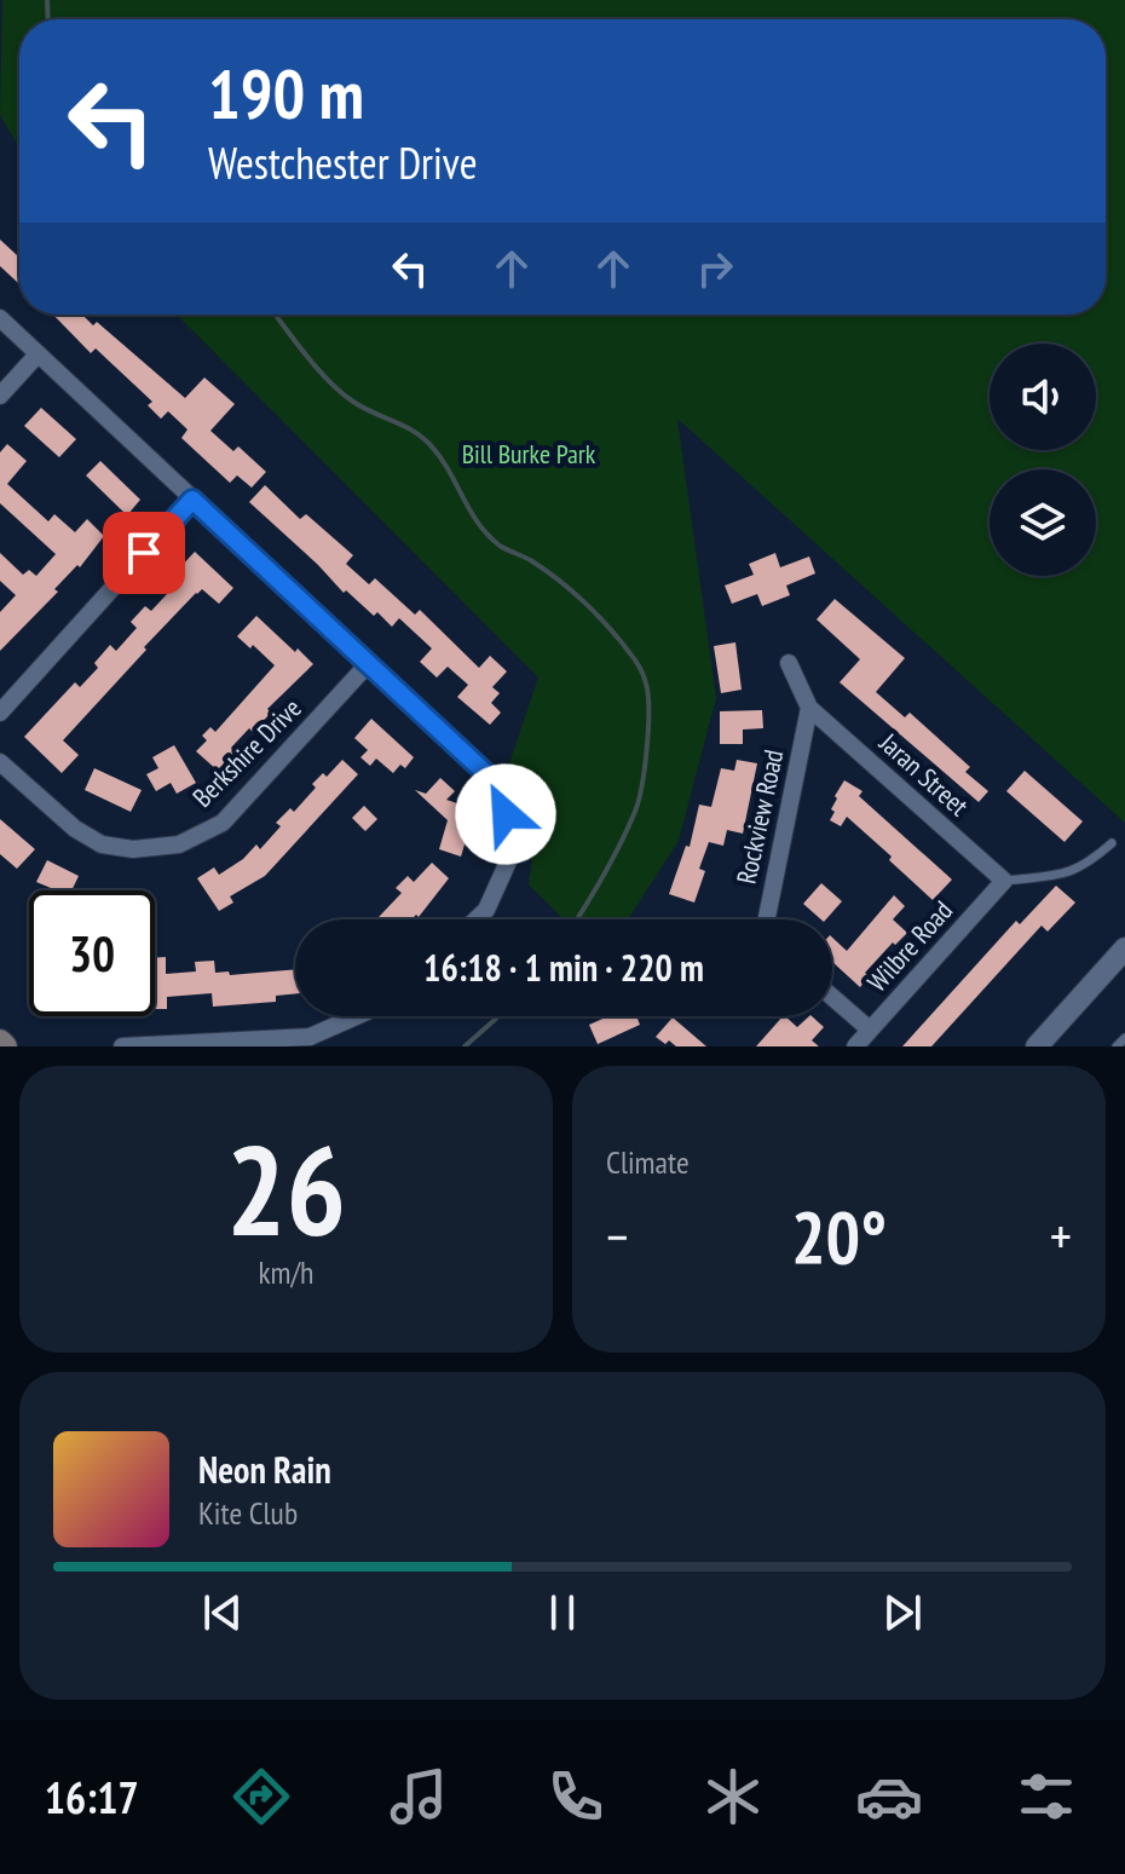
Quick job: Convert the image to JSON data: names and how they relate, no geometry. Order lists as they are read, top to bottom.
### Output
{
  "streets": {
    "street": [
      "Berkshire Drive",
      "Jaran Street",
      "Rockview Road",
      "Wilbre Road"
    ]
  },
  "crossings": [
    ["Jaran Street", "Rockview Road"],
    ["Jaran Street", "Wilbre Road"]
  ],
  "parks": ["Bill Burke Park"],
  "page": {
    "turn": ["190 m", "Westchester Drive"],
    "limit": "30",
    "trip": "16:18 · 1 min · 220 m",
    "tile": [
      ["26", "km/h"],
      "Climate"
    ],
    "heat": ["−", "20°", "+"],
    "song": ["Neon Rain", "Kite Club"],
    "tabs": "16:17"
  }
}
